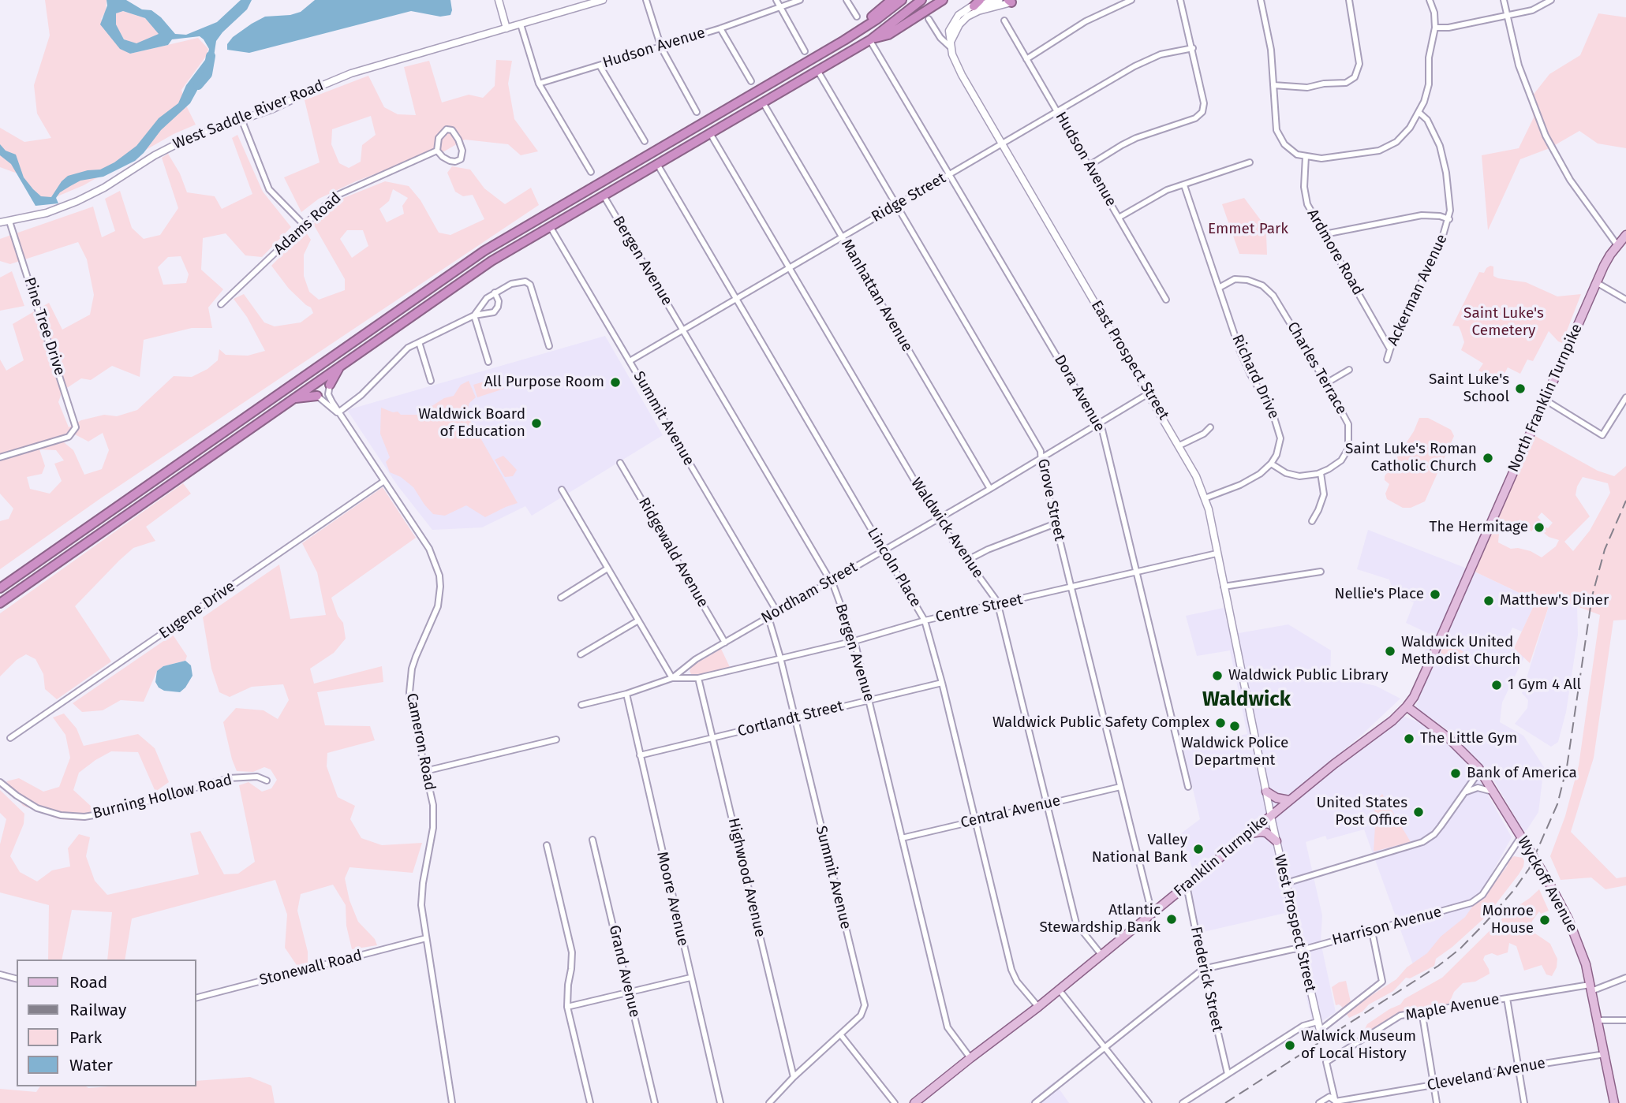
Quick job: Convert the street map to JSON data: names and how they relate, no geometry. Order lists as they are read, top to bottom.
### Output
{
  "streets": {
    "main road": ["North Franklin Turnpike", "Franklin Turnpike", "Wyckoff Avenue"],
    "street": [
      "Hudson Avenue",
      "West Saddle River Road",
      "Ridge Street",
      "Adams Road",
      "Ardmore Road",
      "Bergen Avenue",
      "Ackerman Avenue",
      "Manhattan Avenue",
      "Pine Tree Drive",
      "East Prospect Street",
      "Charles Terrace",
      "Richard Drive",
      "Dora Avenue",
      "Summit Avenue",
      "Grove Street",
      "Waldwick Avenue",
      "Ridgewald Avenue",
      "Lincoln Place",
      "Nordham Street",
      "Centre Street",
      "Eugene Drive",
      "Cortlandt Street",
      "Cameron Road",
      "Burning Hollow Road",
      "Central Avenue",
      "Highwood Avenue",
      "Moore Avenue",
      "West Prospect Street",
      "Harrison Avenue",
      "Stonewall Road",
      "Grand Avenue",
      "Frederick Street",
      "Maple Avenue",
      "Cleveland Avenue"
    ]
  },
  "crossings": [
    ["Hudson Avenue", "Ridge Street"],
    ["West Saddle River Road", "Pine Tree Drive"],
    ["Ridge Street", "Bergen Avenue"],
    ["Ridge Street", "Manhattan Avenue"],
    ["Ridge Street", "East Prospect Street"],
    ["Ridge Street", "Dora Avenue"],
    ["Ridge Street", "Summit Avenue"],
    ["Ridge Street", "Grove Street"],
    ["Ridge Street", "Waldwick Avenue"],
    ["Ridge Street", "Lincoln Place"],
    ["Ardmore Road", "Ackerman Avenue"],
    ["Bergen Avenue", "Nordham Street"],
    ["Bergen Avenue", "Centre Street"],
    ["Bergen Avenue", "Cortlandt Street"],
    ["Bergen Avenue", "Central Avenue"],
    ["Bergen Avenue", "Franklin Turnpike"],
    ["Manhattan Avenue", "Nordham Street"],
    ["East Prospect Street", "Nordham Street"],
    ["East Prospect Street", "Centre Street"],
    ["East Prospect Street", "West Prospect Street"],
    ["Charles Terrace", "Richard Drive"],
    ["Dora Avenue", "Nordham Street"],
    ["Dora Avenue", "Centre Street"],
    ["North Franklin Turnpike", "Franklin Turnpike"],
    ["Summit Avenue", "Nordham Street"],
    ["Summit Avenue", "Centre Street"],
    ["Summit Avenue", "Cortlandt Street"],
    ["Summit Avenue", "Highwood Avenue"],
    ["Grove Street", "Nordham Street"],
    ["Grove Street", "Centre Street"],
    ["Grove Street", "Central Avenue"],
    ["Grove Street", "Franklin Turnpike"],
    ["Waldwick Avenue", "Nordham Street"],
    ["Waldwick Avenue", "Centre Street"],
    ["Waldwick Avenue", "Central Avenue"],
    ["Waldwick Avenue", "Franklin Turnpike"],
    ["Ridgewald Avenue", "Nordham Street"],
    ["Lincoln Place", "Nordham Street"],
    ["Lincoln Place", "Centre Street"],
    ["Lincoln Place", "Cortlandt Street"],
    ["Lincoln Place", "Central Avenue"],
    ["Lincoln Place", "Franklin Turnpike"],
    ["Nordham Street", "Centre Street"],
    ["Centre Street", "Highwood Avenue"],
    ["Centre Street", "Moore Avenue"],
    ["Eugene Drive", "Cameron Road"],
    ["Cortlandt Street", "Highwood Avenue"],
    ["Cortlandt Street", "Moore Avenue"],
    ["Cameron Road", "Stonewall Road"],
    ["Franklin Turnpike", "Wyckoff Avenue"],
    ["Franklin Turnpike", "West Prospect Street"],
    ["Franklin Turnpike", "Frederick Street"],
    ["Wyckoff Avenue", "Harrison Avenue"],
    ["Wyckoff Avenue", "Maple Avenue"],
    ["Wyckoff Avenue", "Cleveland Avenue"],
    ["West Prospect Street", "Harrison Avenue"],
    ["Harrison Avenue", "Frederick Street"],
    ["Maple Avenue", "Cleveland Avenue"]
  ],
  "districts": ["Waldwick"],
  "parks": ["Emmet Park", "Saint Luke's Cemetery"],
  "places": [
    "All Purpose Room",
    "Saint Luke's School",
    "Waldwick Board of Education",
    "Saint Luke's Roman Catholic Church",
    "The Hermitage",
    "Nellie's Place",
    "Matthew's Diner",
    "Waldwick United Methodist Church",
    "Waldwick Public Library",
    "1 Gym 4 All",
    "Waldwick Public Safety Complex",
    "Waldwick Police Department",
    "The Little Gym",
    "Bank of America",
    "United States Post Office",
    "Valley National Bank",
    "Atlantic Stewardship Bank",
    "Monroe House",
    "Walwick Museum of Local History"
  ],
  "legend": [
    "Road",
    "Railway",
    "Park",
    "Water"
  ]
}
